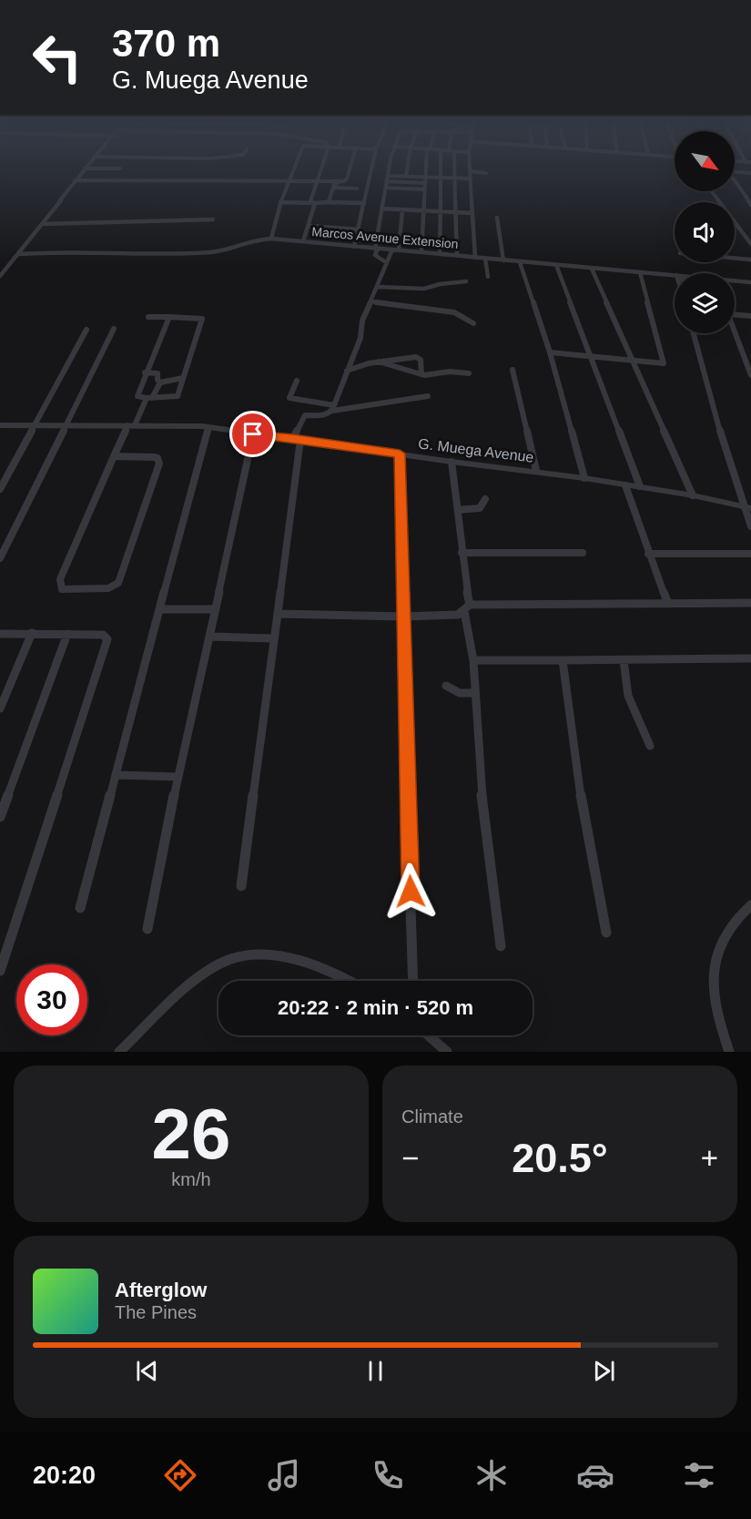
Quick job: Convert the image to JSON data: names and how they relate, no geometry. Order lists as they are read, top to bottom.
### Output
{
  "streets": {
    "street": ["Marcos Avenue Extension", "G. Muega Avenue"]
  },
  "north": "bottom right",
  "page": {
    "turn": ["370 m", "G. Muega Avenue"],
    "limit": "30",
    "trip": "20:22 · 2 min · 520 m",
    "tile": [
      ["26", "km/h"],
      "Climate"
    ],
    "heat": ["−", "20.5°", "+"],
    "song": ["Afterglow", "The Pines"],
    "tabs": "20:20"
  }
}
